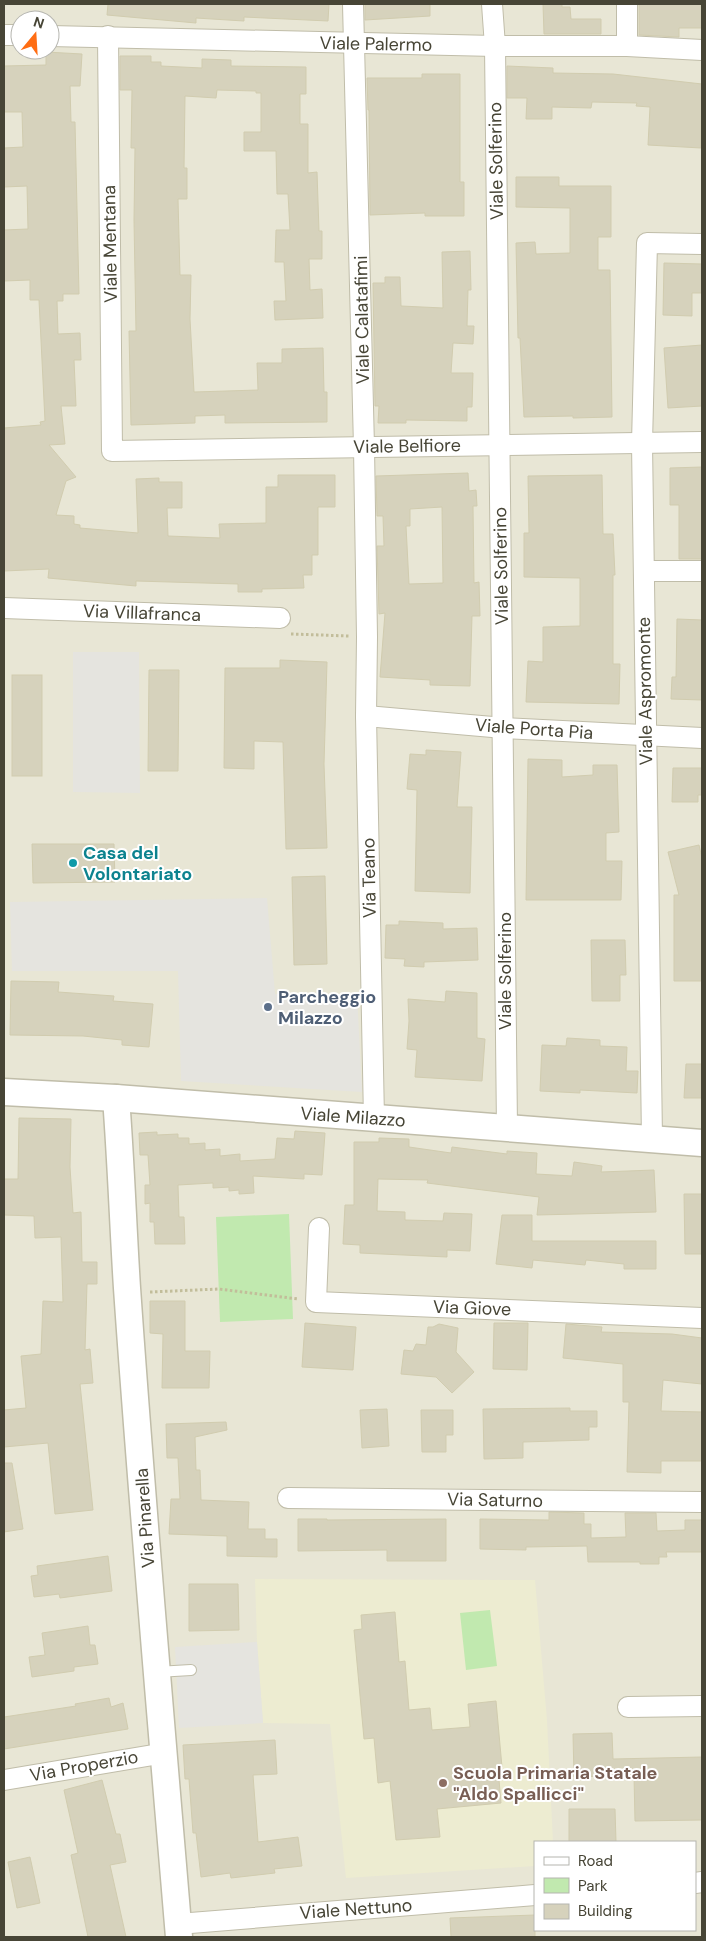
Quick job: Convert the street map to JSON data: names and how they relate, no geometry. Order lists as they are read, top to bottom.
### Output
{
  "streets": {
    "street": [
      "Viale Palermo",
      "Viale Solferino",
      "Viale Mentana",
      "Viale Calatafimi",
      "Viale Belfiore",
      "Via Villafranca",
      "Viale Aspromonte",
      "Viale Porta Pia",
      "Via Teano",
      "Viale Milazzo",
      "Via Giove",
      "Via Saturno",
      "Via Pinarella",
      "Via Properzio",
      "Viale Nettuno"
    ]
  },
  "crossings": [
    ["Viale Palermo", "Viale Solferino"],
    ["Viale Palermo", "Viale Mentana"],
    ["Viale Palermo", "Viale Calatafimi"],
    ["Viale Solferino", "Viale Belfiore"],
    ["Viale Solferino", "Viale Porta Pia"],
    ["Viale Solferino", "Viale Milazzo"],
    ["Viale Mentana", "Viale Belfiore"],
    ["Viale Calatafimi", "Viale Belfiore"],
    ["Viale Calatafimi", "Via Teano"],
    ["Viale Belfiore", "Viale Aspromonte"],
    ["Viale Aspromonte", "Viale Porta Pia"],
    ["Viale Aspromonte", "Viale Milazzo"],
    ["Viale Porta Pia", "Via Teano"],
    ["Via Teano", "Viale Milazzo"],
    ["Viale Milazzo", "Via Pinarella"],
    ["Via Pinarella", "Via Properzio"],
    ["Via Pinarella", "Viale Nettuno"]
  ],
  "places": ["Casa del Volontariato", "Parcheggio Milazzo", "Scuola Primaria Statale \"Aldo Spallicci\""],
  "legend": ["Road", "Park", "Building"],
  "north": "top"
}
